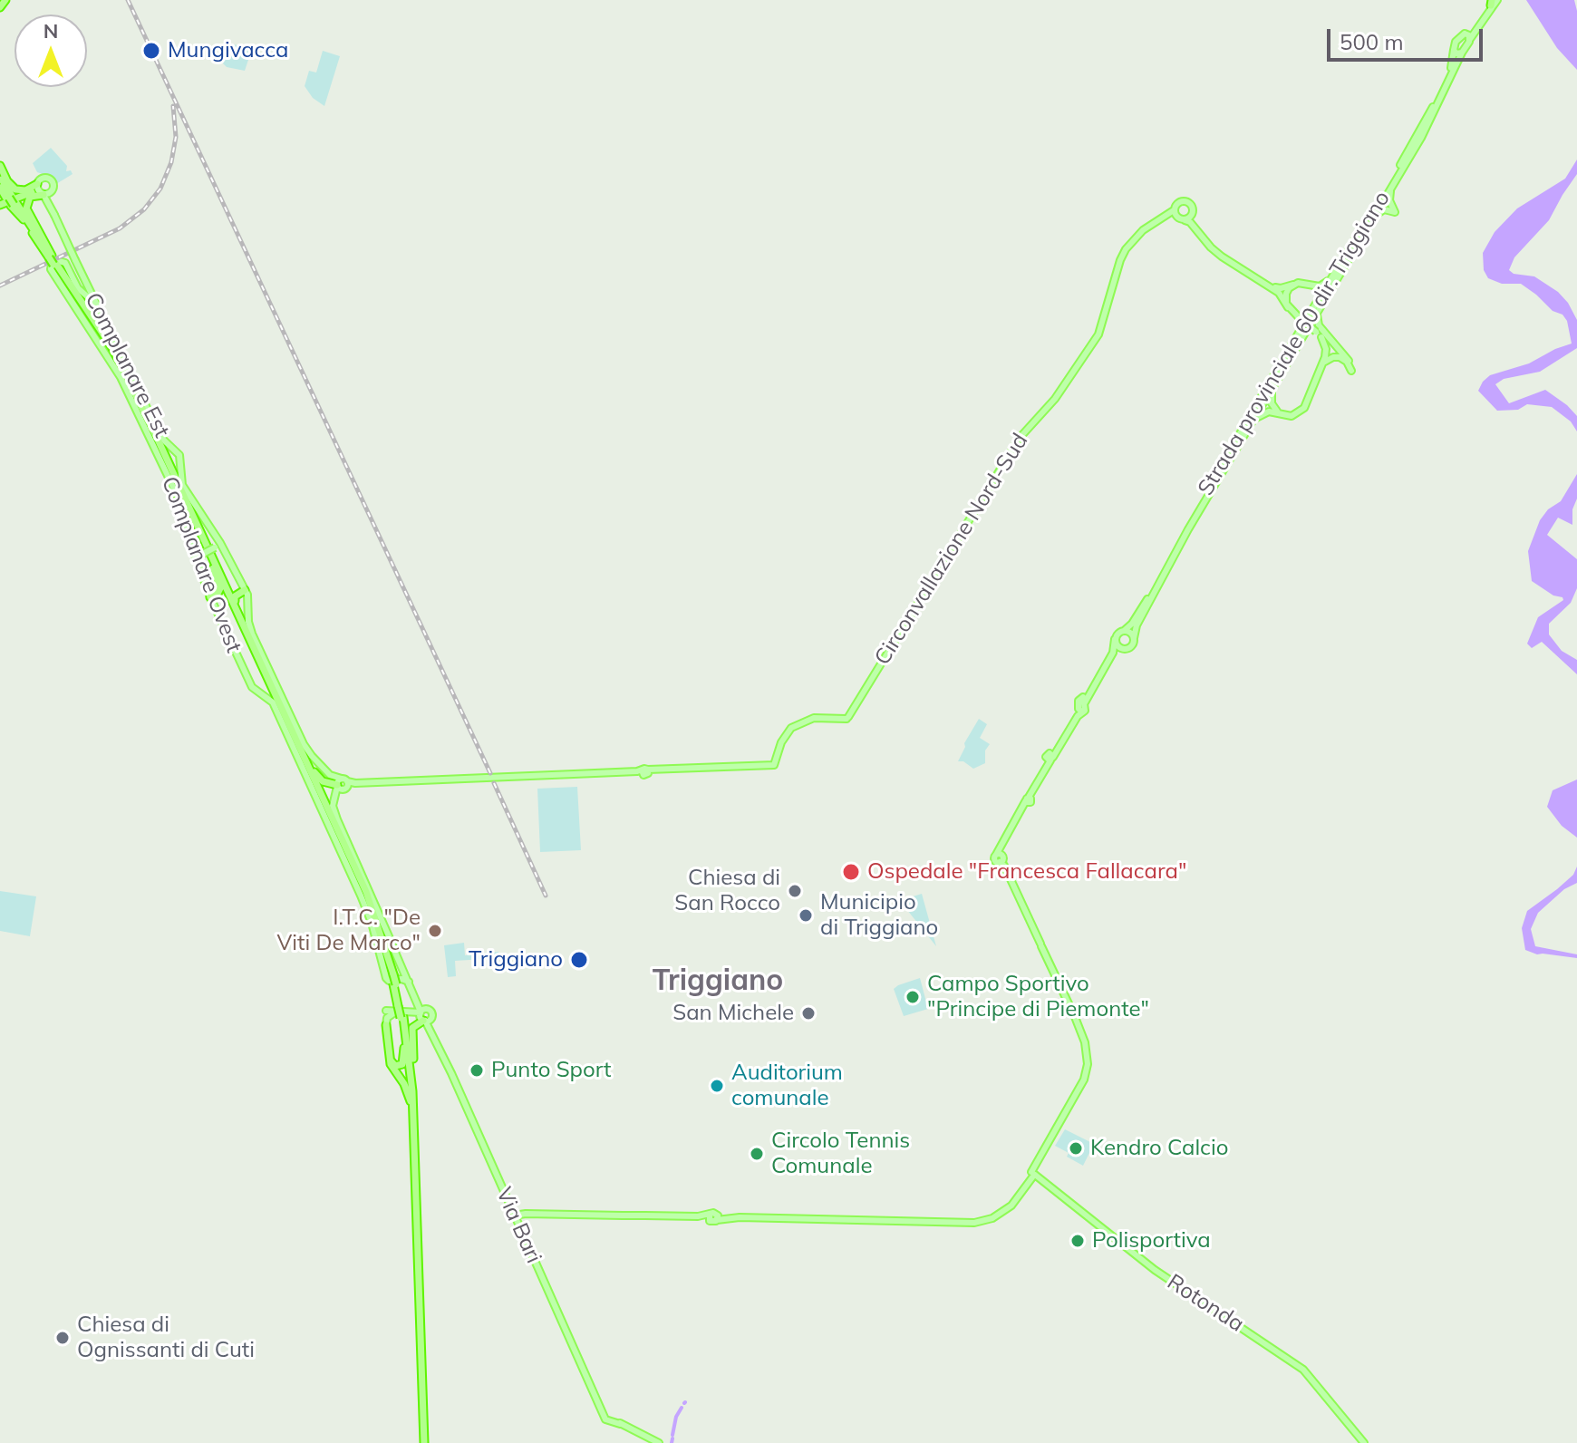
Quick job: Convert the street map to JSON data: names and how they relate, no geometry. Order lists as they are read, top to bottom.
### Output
{
  "streets": {
    "main road": [
      "Strada provinciale 60 dir. Triggiano",
      "Complanare Est",
      "Circonvallazione Nord-Sud",
      "Complanare Ovest",
      "Via Bari",
      "Rotonda"
    ]
  },
  "crossings": [
    ["Complanare Est", "Circonvallazione Nord-Sud"],
    ["Complanare Est", "Complanare Ovest"]
  ],
  "districts": ["Triggiano"],
  "places": [
    "Mungivacca",
    "Ospedale \"Francesca Fallacara\"",
    "Chiesa di San Rocco",
    "Municipio di Triggiano",
    "I.T.C. \"De Viti De Marco\"",
    "Triggiano",
    "Campo Sportivo \"Principe di Piemonte\"",
    "San Michele",
    "Punto Sport",
    "Auditorium comunale",
    "Kendro Calcio",
    "Circolo Tennis Comunale",
    "Polisportiva",
    "Chiesa di Ognissanti di Cuti"
  ],
  "scale_bar": "500 m",
  "north": "top"
}
